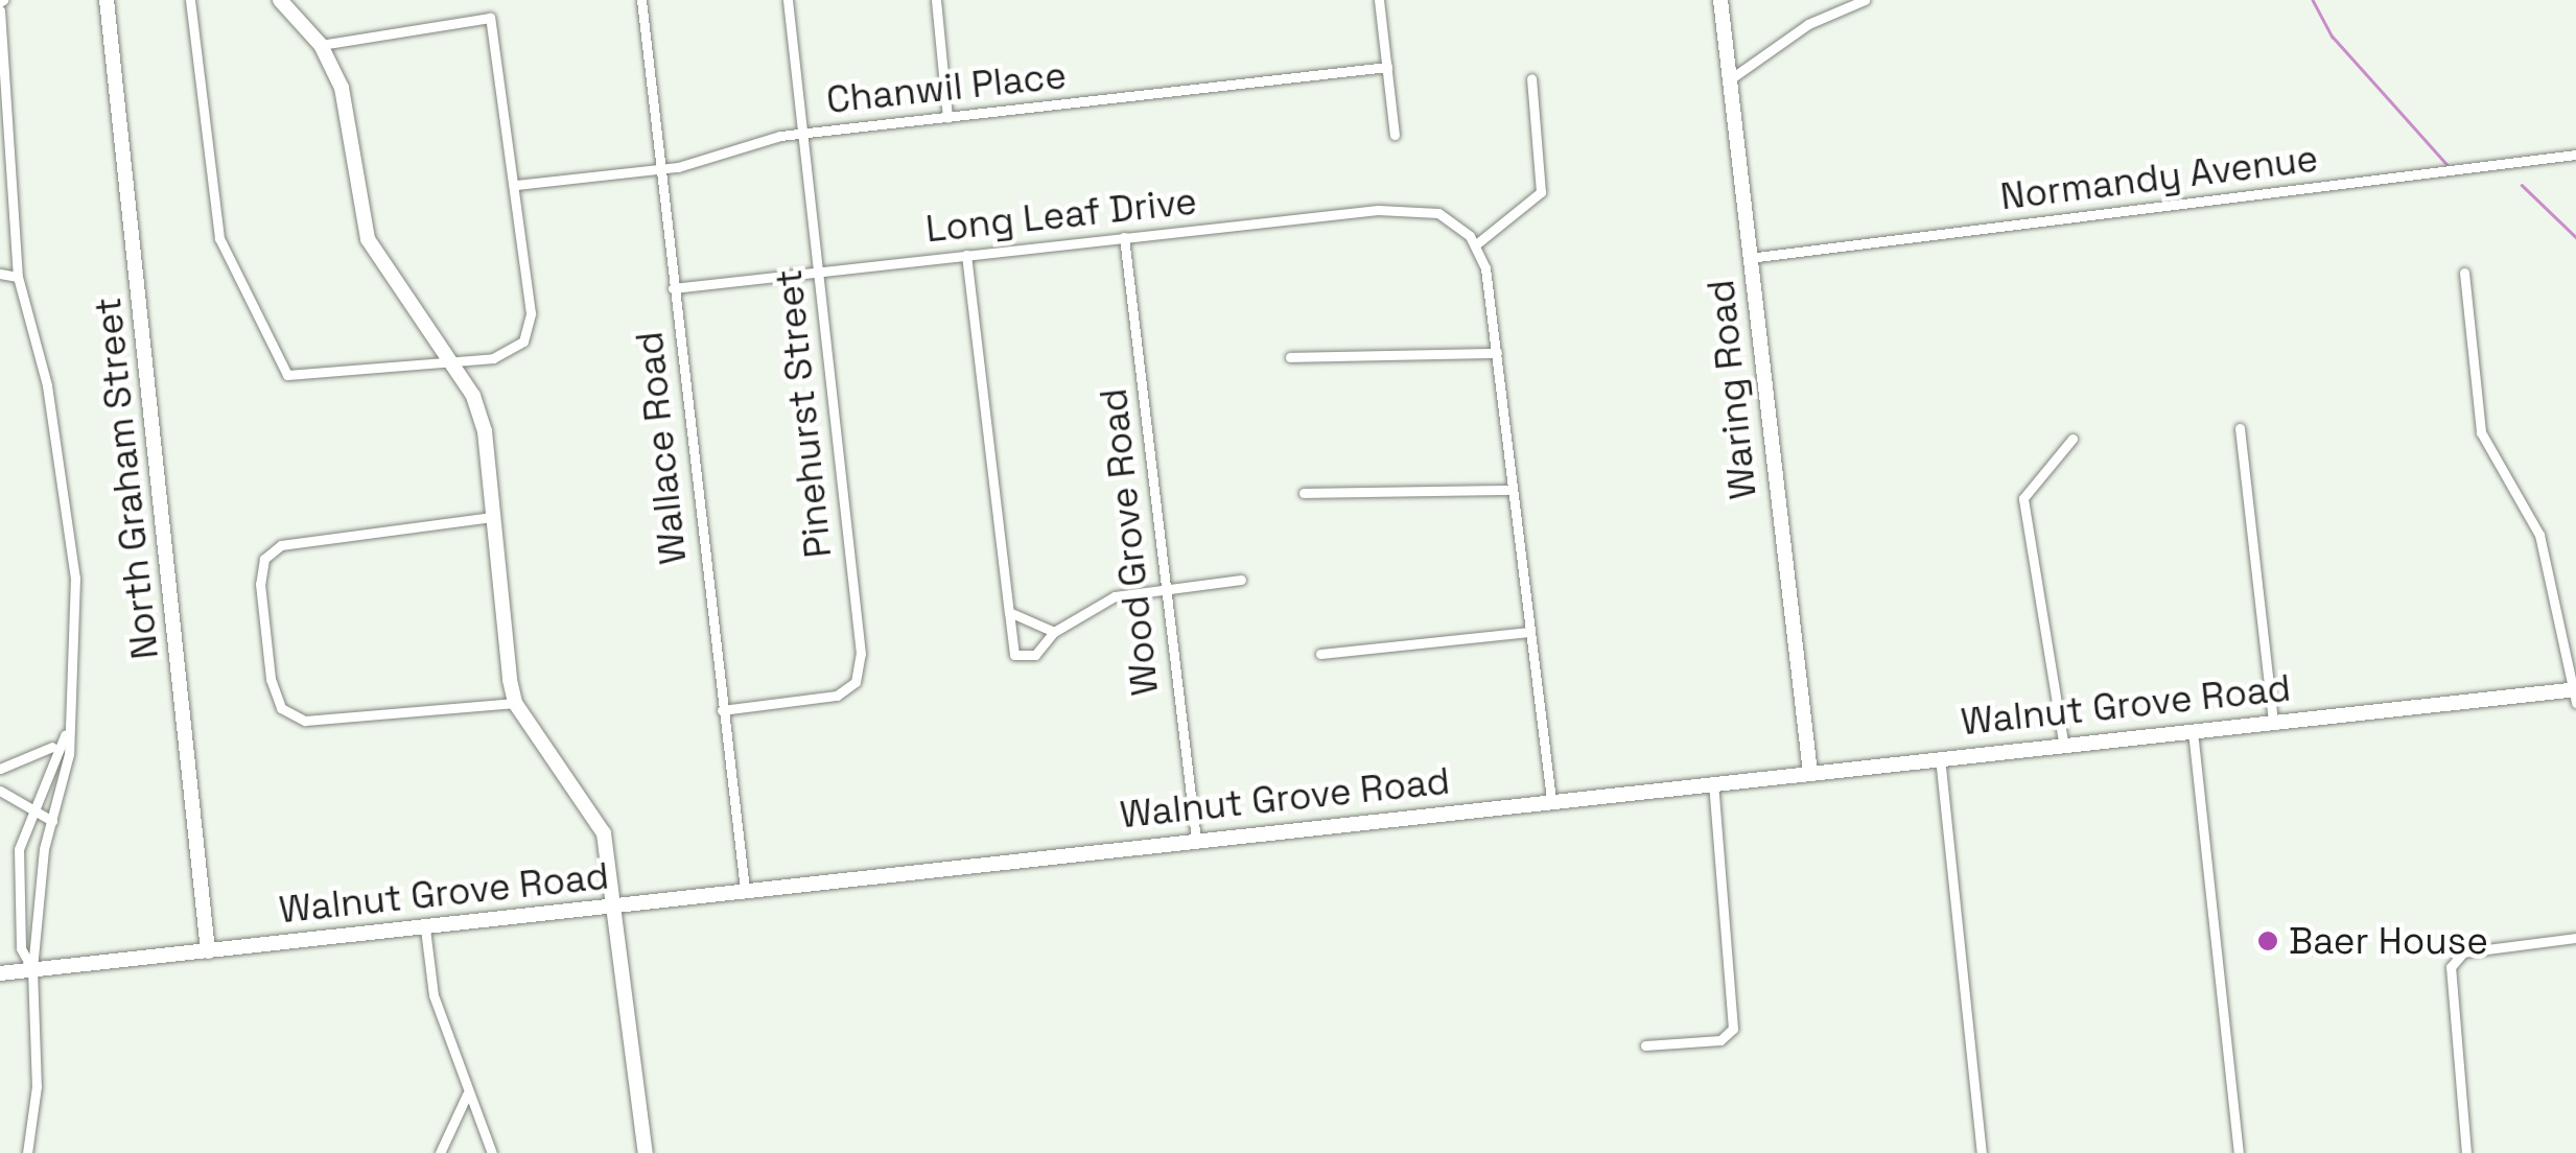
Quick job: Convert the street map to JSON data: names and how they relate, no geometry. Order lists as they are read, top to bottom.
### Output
{
  "streets": {
    "main road": ["Waring Road", "North Graham Street", "Walnut Grove Road"],
    "street": [
      "Chanwil Place",
      "Normandy Avenue",
      "Long Leaf Drive",
      "Pinehurst Street",
      "Wallace Road",
      "Wood Grove Road"
    ]
  },
  "crossings": [
    ["Chanwil Place", "Pinehurst Street"],
    ["Chanwil Place", "Wallace Road"],
    ["Normandy Avenue", "Waring Road"],
    ["Long Leaf Drive", "Pinehurst Street"],
    ["Long Leaf Drive", "Wallace Road"],
    ["Long Leaf Drive", "Wood Grove Road"],
    ["Waring Road", "Walnut Grove Road"],
    ["Pinehurst Street", "Wallace Road"],
    ["Wallace Road", "Walnut Grove Road"],
    ["North Graham Street", "Walnut Grove Road"],
    ["Wood Grove Road", "Walnut Grove Road"]
  ],
  "places": ["Baer House"]
}
